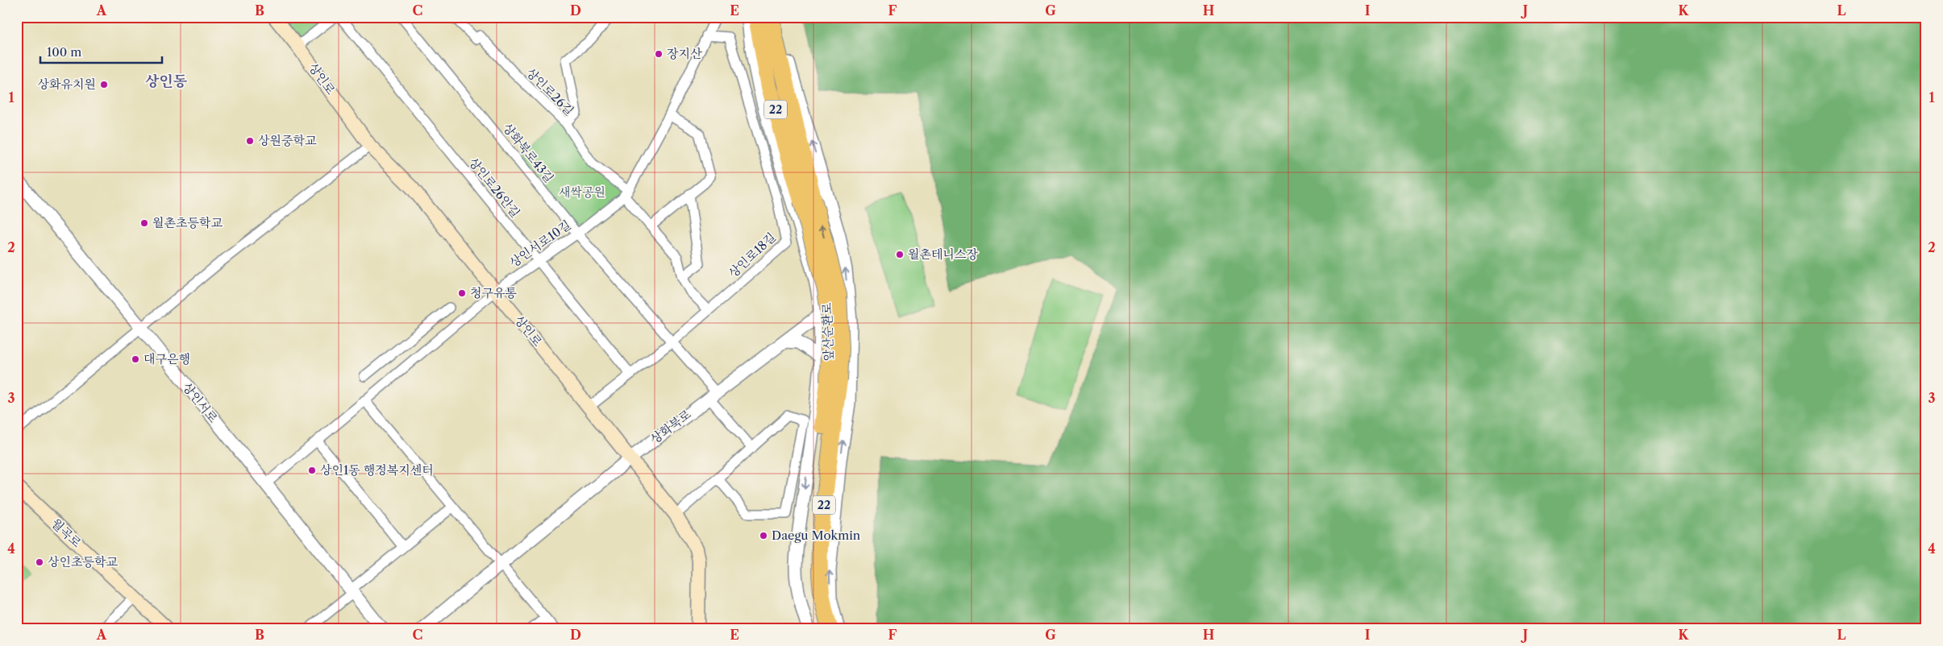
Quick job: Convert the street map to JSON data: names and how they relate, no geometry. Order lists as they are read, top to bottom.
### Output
{
  "streets": {
    "highway": ["22", "앞산순환로"],
    "main road": ["상인로", "월곡로"],
    "street": [
      "상인로26길",
      "상화북로43길",
      "상인로26안길",
      "상인서로10길",
      "상인로18길",
      "상인서로",
      "상화북로"
    ]
  },
  "crossings": [
    ["상인로", "상인서로10길"],
    ["상인로", "상인로18길"],
    ["상인로", "상화북로"],
    ["상인로26길", "상인서로10길"],
    ["상인로26길", "상인로18길"],
    ["상화북로43길", "상인서로10길"],
    ["상화북로43길", "상인로18길"],
    ["상화북로43길", "상화북로"],
    ["상인로26안길", "상인서로10길"],
    ["상인로26안길", "상인로18길"],
    ["상인서로10길", "상인로18길"],
    ["상인서로10길", "상인서로"]
  ],
  "districts": ["상인동"],
  "parks": ["새싹공원"],
  "places": [
    "장지산",
    "상화유치원",
    "상원중학교",
    "월촌초등학교",
    "월촌테니스장",
    "청구유통",
    "대구은행",
    "상인1동 행정복지센터",
    "Daegu Mokmin",
    "상인초등학교"
  ],
  "scale_bar": "100 m",
  "grid": {
    "columns": [
      "A",
      "B",
      "C",
      "D",
      "E",
      "F",
      "G",
      "H",
      "I",
      "J",
      "K",
      "L"
    ],
    "rows": [
      "1",
      "2",
      "3",
      "4"
    ]
  }
}
